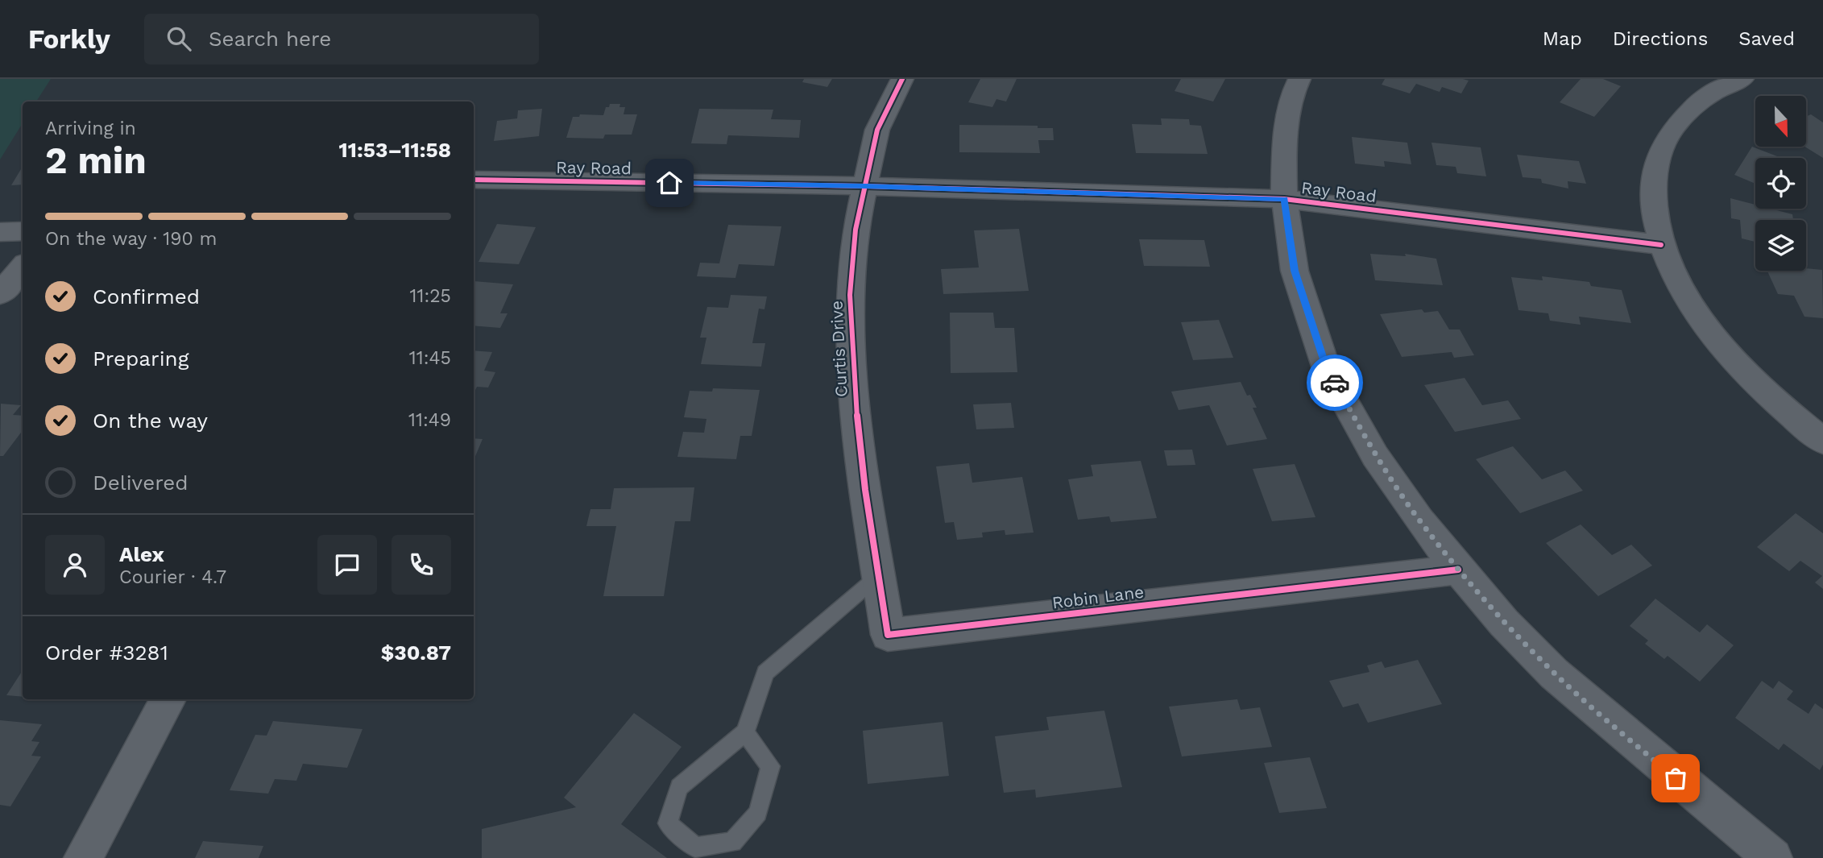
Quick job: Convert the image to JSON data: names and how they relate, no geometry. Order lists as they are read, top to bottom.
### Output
{
  "streets": {
    "street": ["Ray Road", "Curtis Drive", "Robin Lane"]
  },
  "crossings": [
    ["Ray Road", "Curtis Drive"],
    ["Curtis Drive", "Robin Lane"]
  ],
  "north": "bottom",
  "page": {
    "header": "Forkly",
    "search": "Search here",
    "nav": ["Map", "Directions", "Saved"],
    "heading": ["2 min", "Arriving in", "11:53–11:58"],
    "panel": [
      "Alex",
      "Courier · 4.7",
      "Order #3281",
      "$30.87"
    ],
    "bar": "On the way · 190 m",
    "list": [
      ["Confirmed", "11:25"],
      ["Preparing", "11:45"],
      ["On the way", "11:49"],
      "Delivered"
    ]
  }
}
